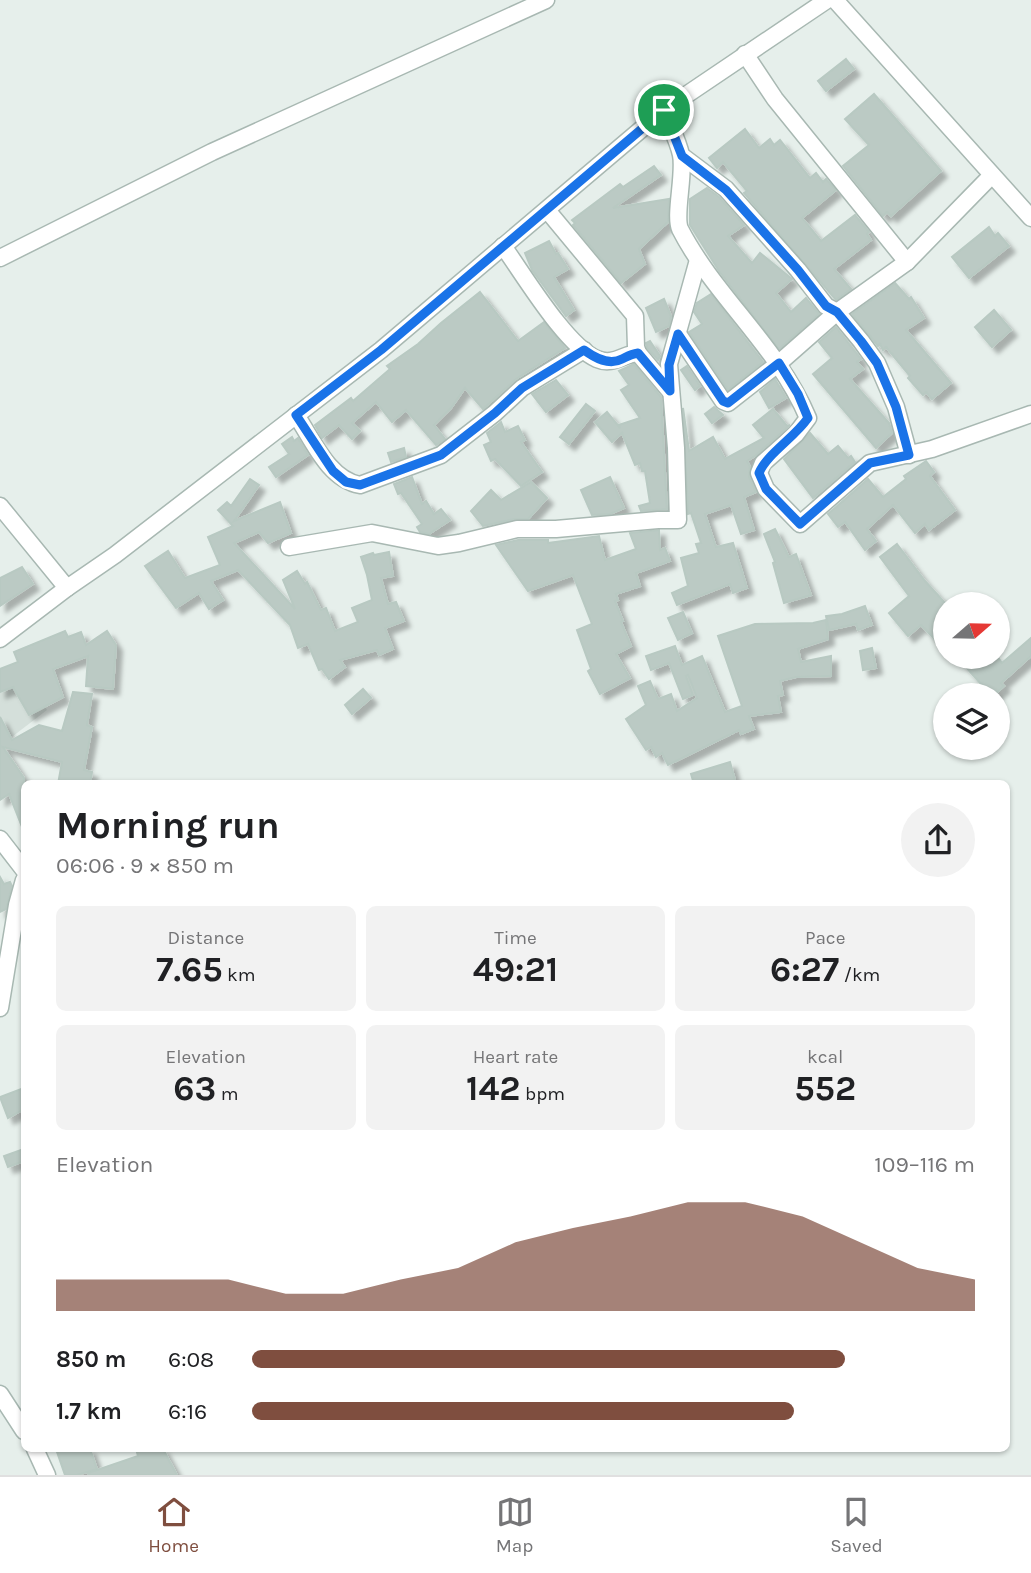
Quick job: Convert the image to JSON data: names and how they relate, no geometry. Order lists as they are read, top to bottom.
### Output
{
  "north": "right",
  "page": {
    "heading": ["Morning run", "06:06 · 9 × 850 m"],
    "stats": [
      ["Distance", "7.65 km"],
      ["Time", "49:21"],
      ["Pace", "6:27 /km"],
      ["Elevation", "63 m"],
      ["Heart rate", "142 bpm"],
      ["kcal", "552"]
    ],
    "chart": ["Elevation", "109–116 m"],
    "list": [
      {
        "name": "850 m",
        "note": "6:08"
      },
      {
        "name": "1.7 km",
        "note": "6:16"
      }
    ],
    "tabs": ["Home", "Map", "Saved"]
  }
}
